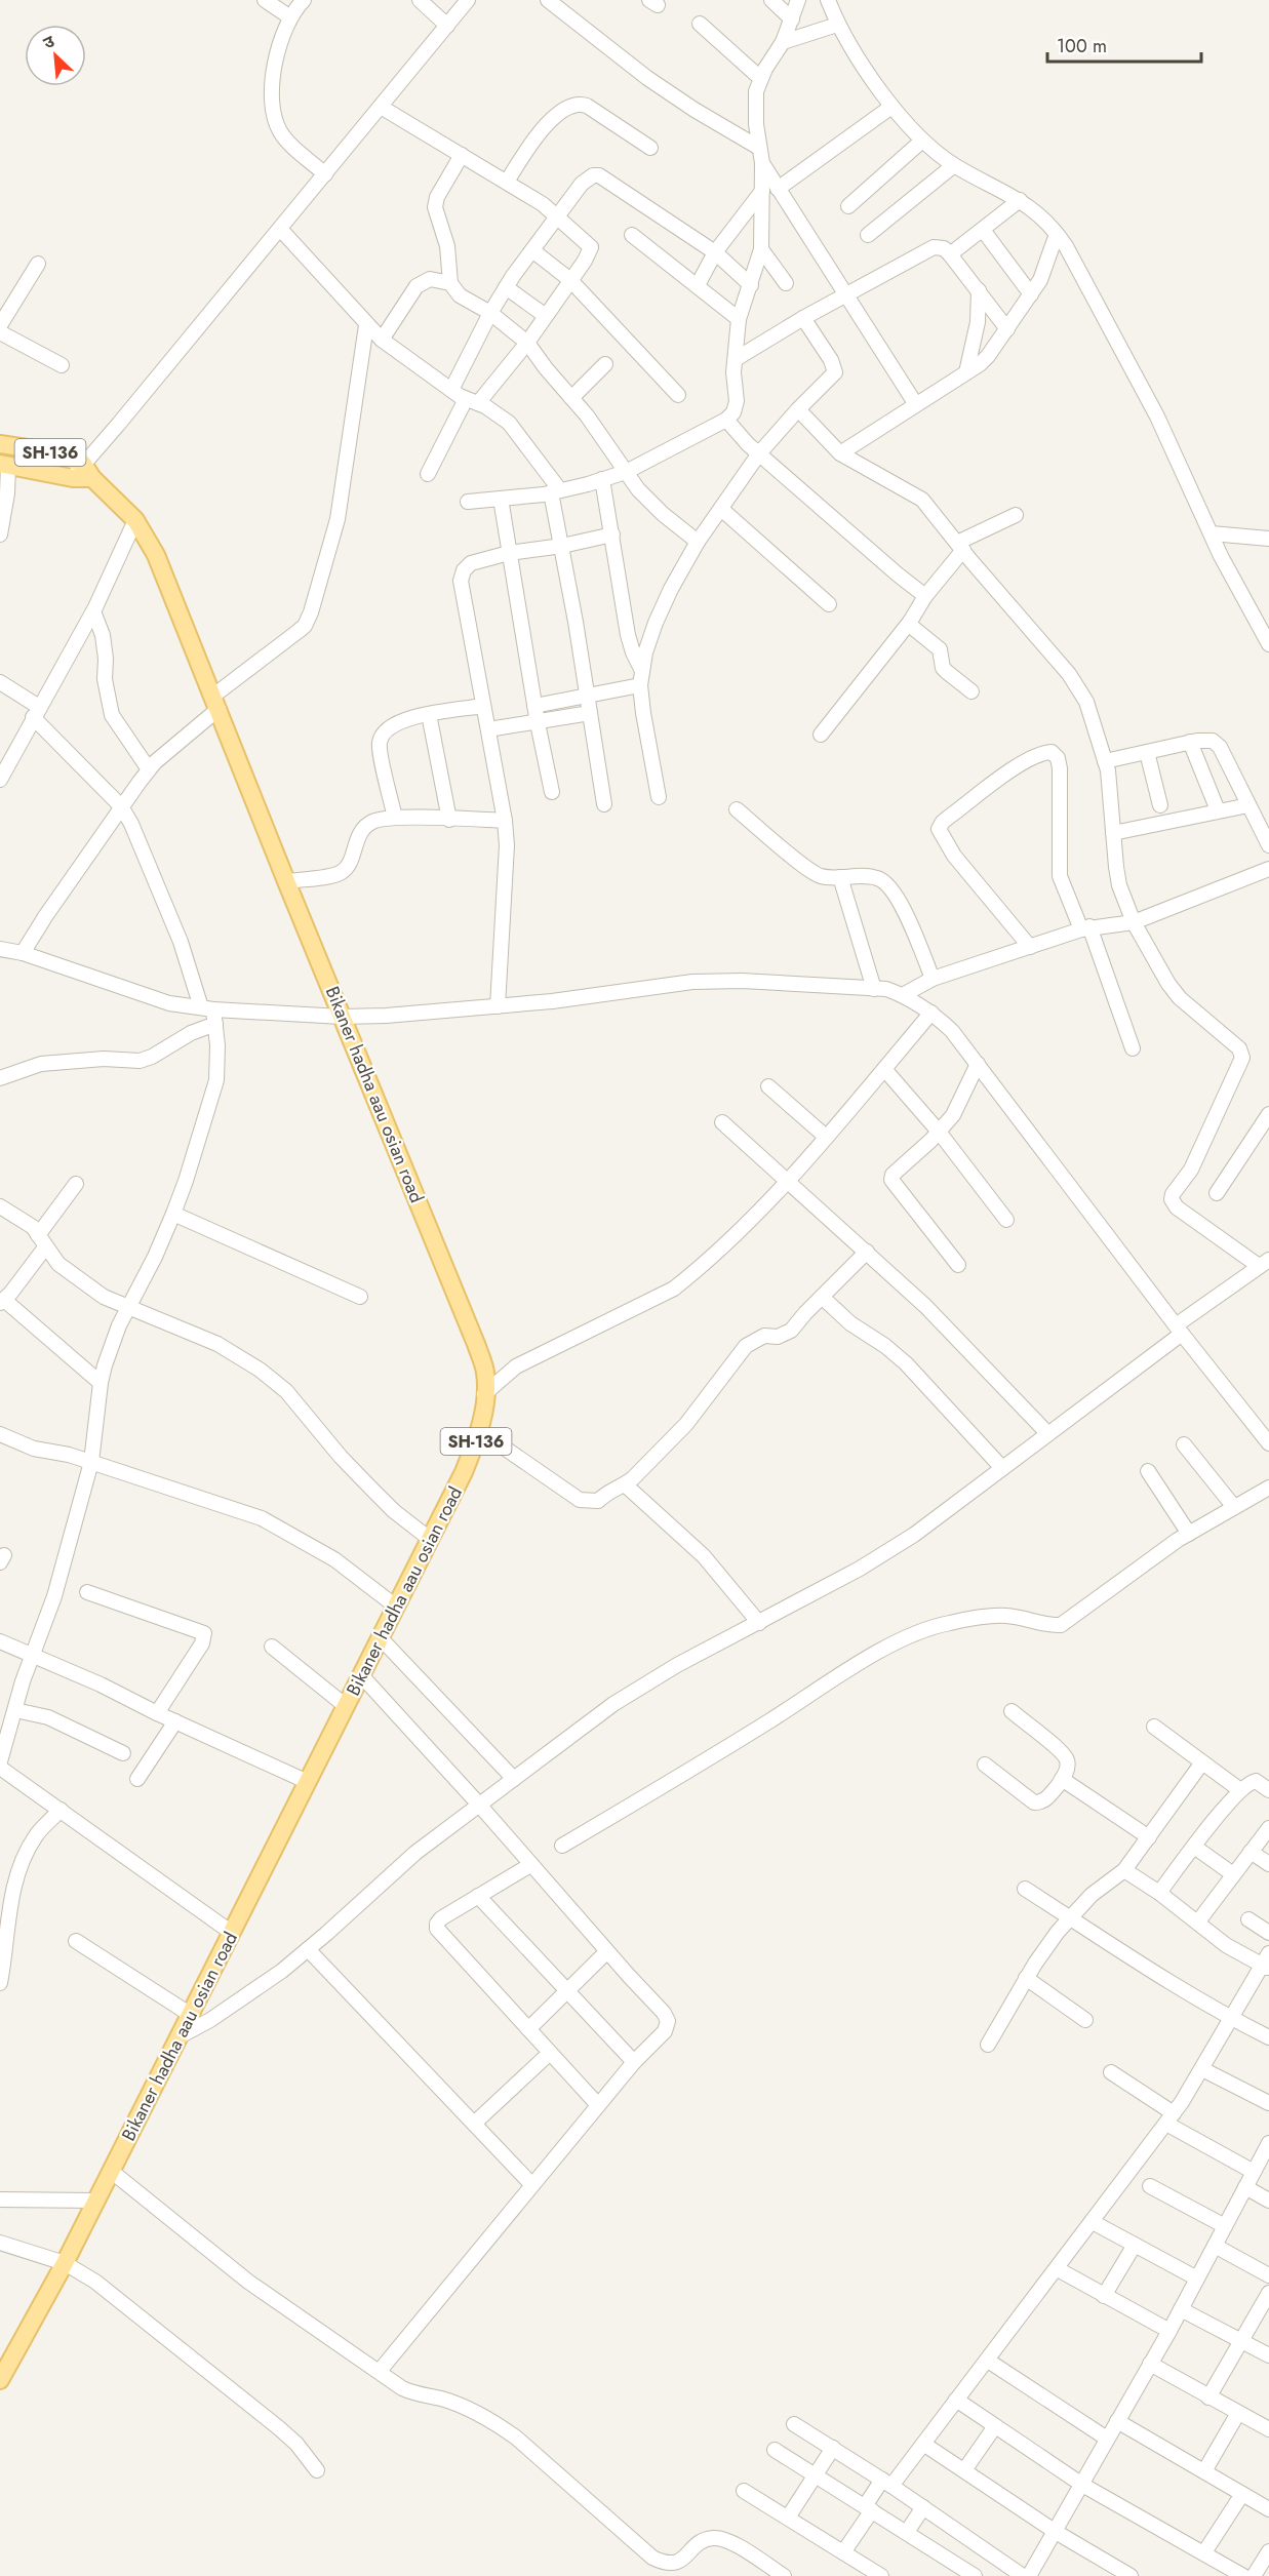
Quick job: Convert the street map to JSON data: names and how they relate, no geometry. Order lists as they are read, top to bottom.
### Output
{
  "streets": {
    "main road": ["SH-136", "Bikaner hadha aau osian road"]
  },
  "crossings": [
    ["SH-136", "Bikaner hadha aau osian road"]
  ],
  "scale_bar": "100 m",
  "north": "top left"
}
